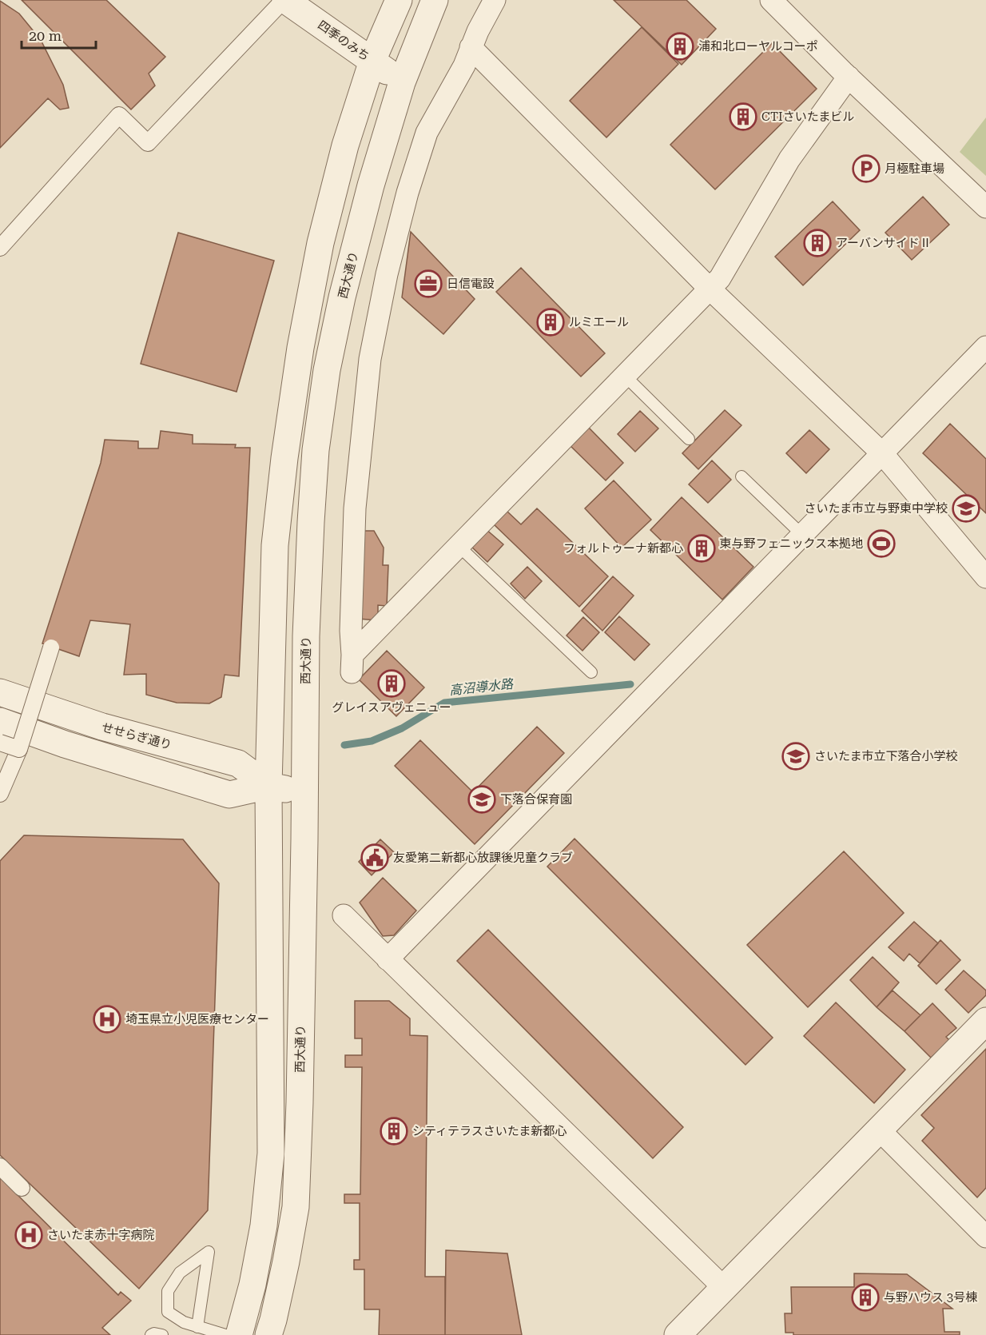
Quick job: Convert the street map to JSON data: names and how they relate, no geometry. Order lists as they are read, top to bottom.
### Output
{
  "streets": {
    "street": ["四季のみち", "西大通り", "せせらぎ通り"]
  },
  "crossings": [
    ["四季のみち", "西大通り"],
    ["西大通り", "せせらぎ通り"]
  ],
  "water": ["高沼導水路"],
  "places": {
    "building": [
      "浦和北ローヤルコーポ",
      "CTIさいたまビル",
      "アーバンサイドⅡ",
      "ルミエール",
      "フォルトゥーナ新都心",
      "グレイスアヴェニュー",
      "シティテラスさいたま新都心",
      "与野ハウス 3号棟"
    ],
    "parking": ["月極駐車場"],
    "office": ["日信電設"],
    "school or university": ["さいたま市立与野東中学校", "さいたま市立下落合小学校", "下落合保育園"],
    "sports": ["東与野フェニックス本拠地"],
    "public building": ["友愛第二新都心放課後児童クラブ"],
    "hospital": ["埼玉県立小児医療センター", "さいたま赤十字病院"]
  },
  "scale_bar": "20 m"
}
